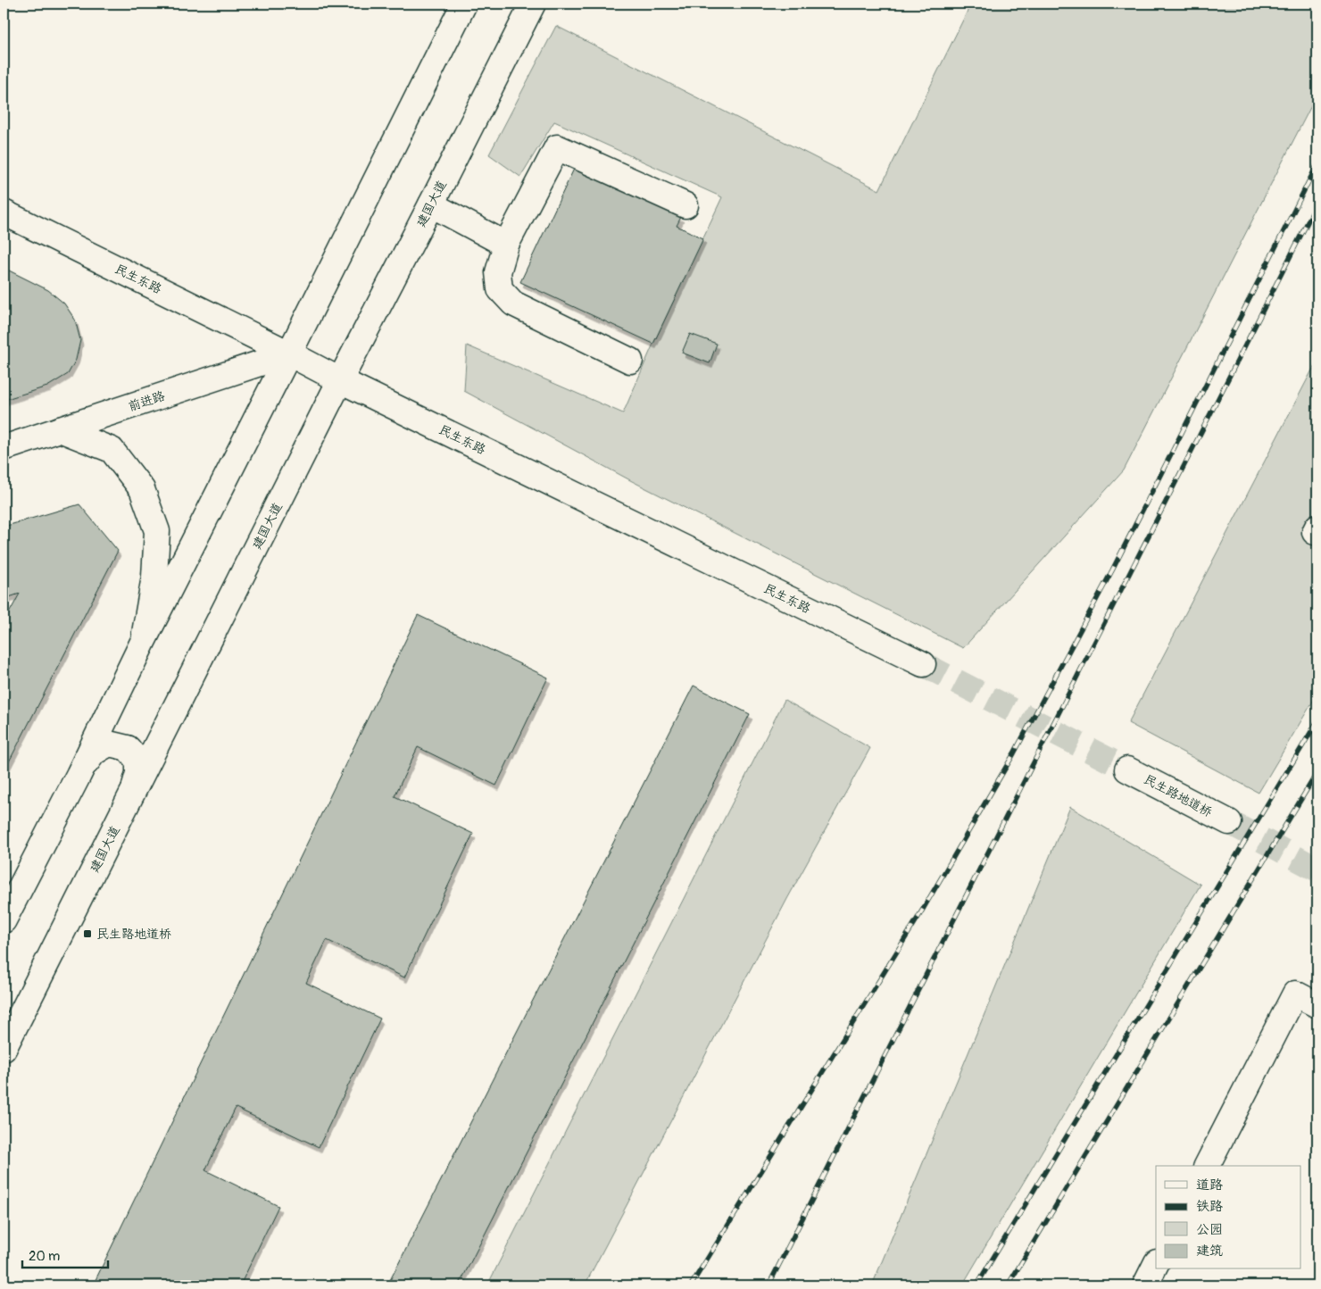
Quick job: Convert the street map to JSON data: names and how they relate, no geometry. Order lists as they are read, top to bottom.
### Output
{
  "streets": {
    "main road": [
      "建国大道",
      "民生东路",
      "前进路",
      "民生路地道桥"
    ]
  },
  "crossings": [
    ["建国大道", "民生东路"],
    ["民生东路", "前进路"]
  ],
  "places": {
    "transit": ["民生路地道桥"]
  },
  "legend": [
    "道路",
    "铁路",
    "公园",
    "建筑"
  ],
  "scale_bar": "20 m"
}
